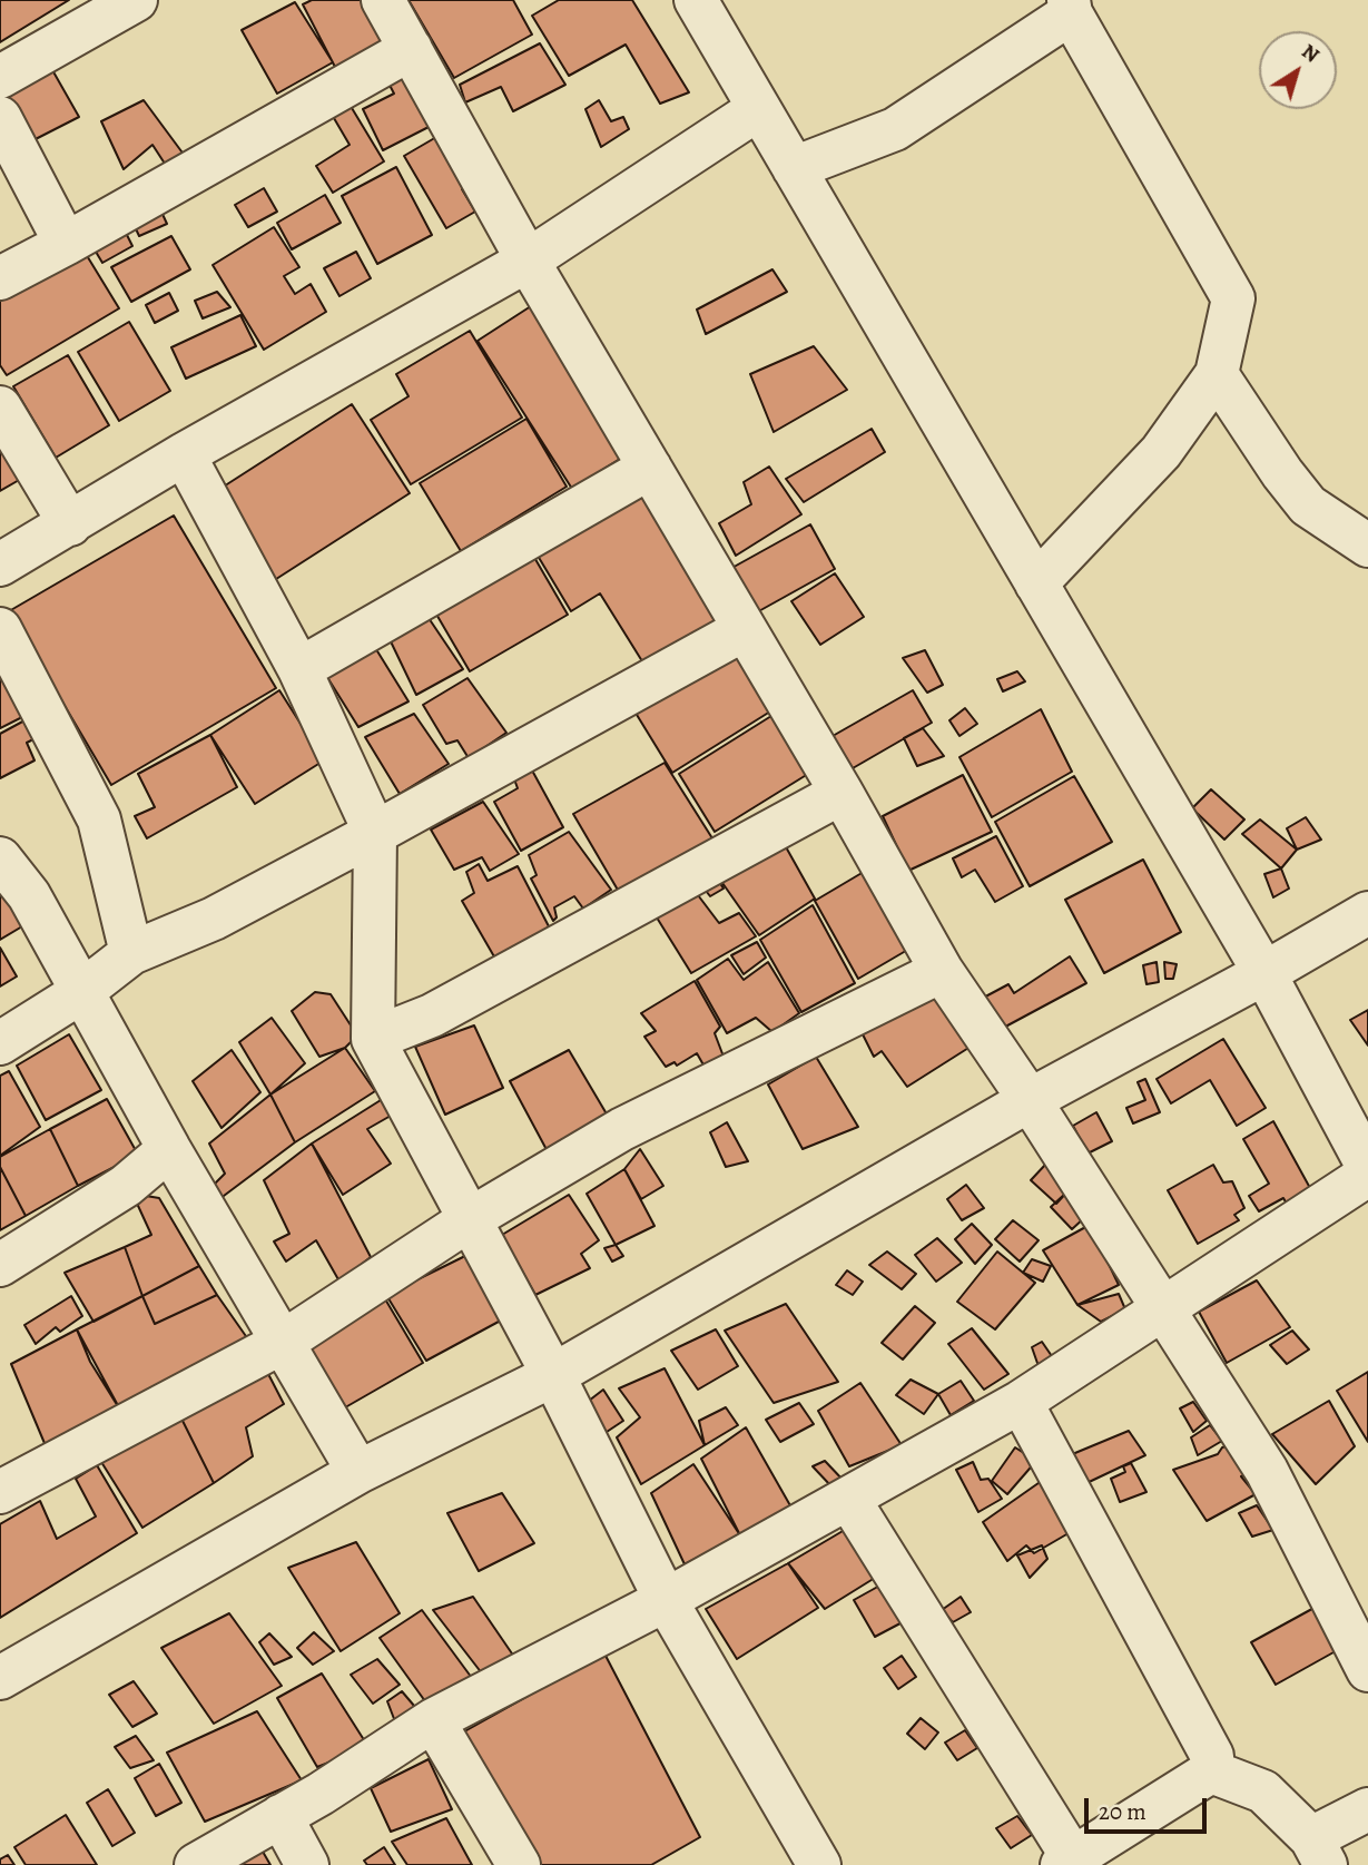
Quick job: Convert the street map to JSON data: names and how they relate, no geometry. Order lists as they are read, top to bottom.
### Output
{
  "scale_bar": "20 m",
  "north": "top right"
}
